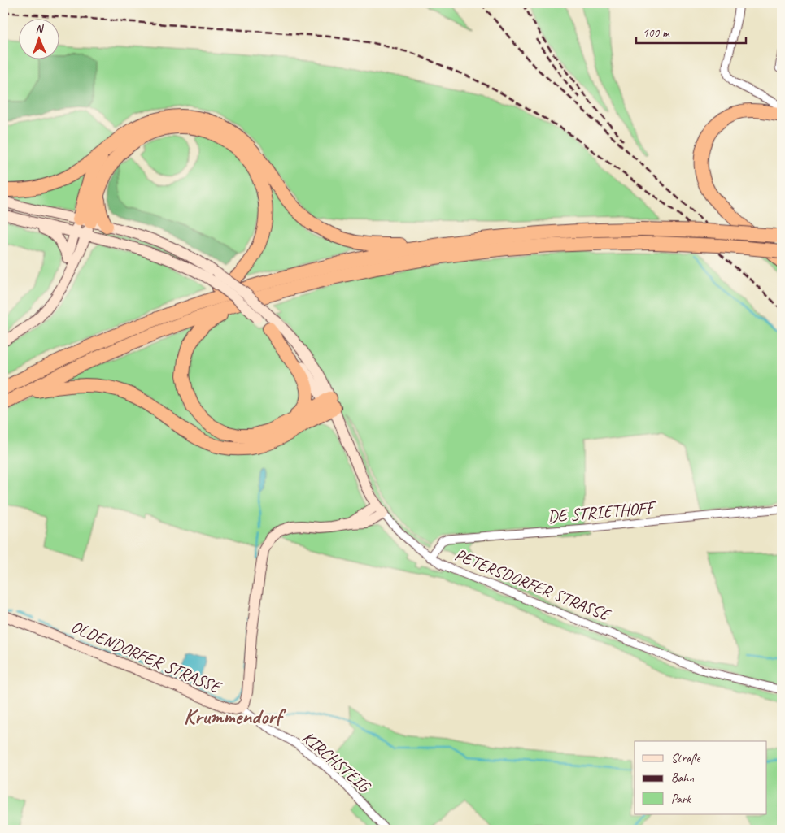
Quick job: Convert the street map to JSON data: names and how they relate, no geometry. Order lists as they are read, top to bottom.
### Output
{
  "streets": {
    "street": [
      "DE STRIETHOFF",
      "PETERSDORFER STRASSE",
      "OLDENDORFER STRASSE",
      "KIRCHSTEIG"
    ]
  },
  "crossings": [
    ["DE STRIETHOFF", "PETERSDORFER STRASSE"],
    ["PETERSDORFER STRASSE", "OLDENDORFER STRASSE"],
    ["OLDENDORFER STRASSE", "KIRCHSTEIG"]
  ],
  "districts": ["Krummendorf"],
  "legend": ["Straße", "Bahn", "Park"],
  "scale_bar": "100 m",
  "north": "top"
}
